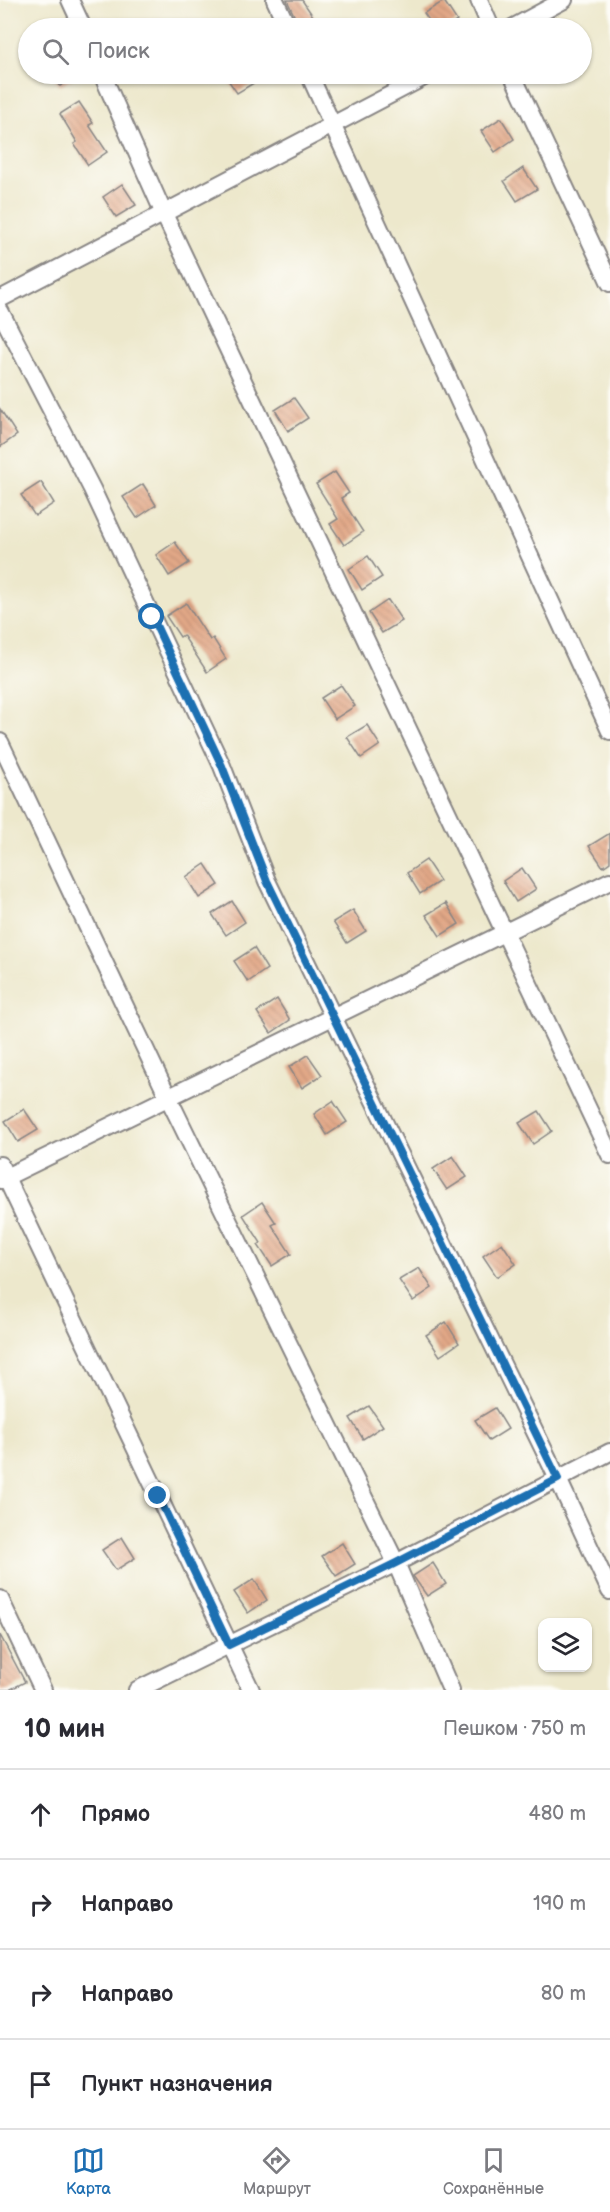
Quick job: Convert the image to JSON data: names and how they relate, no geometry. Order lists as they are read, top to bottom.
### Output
{
  "page": {
    "search": "Поиск",
    "heading": ["10 мин", "Пешком · 750 m"],
    "list": [
      ["Прямо", "480 m"],
      ["Направо", "190 m"],
      ["Направо", "80 m"],
      "Пункт назначения"
    ],
    "nav": ["Карта", "Маршрут", "Сохранённые"]
  }
}
